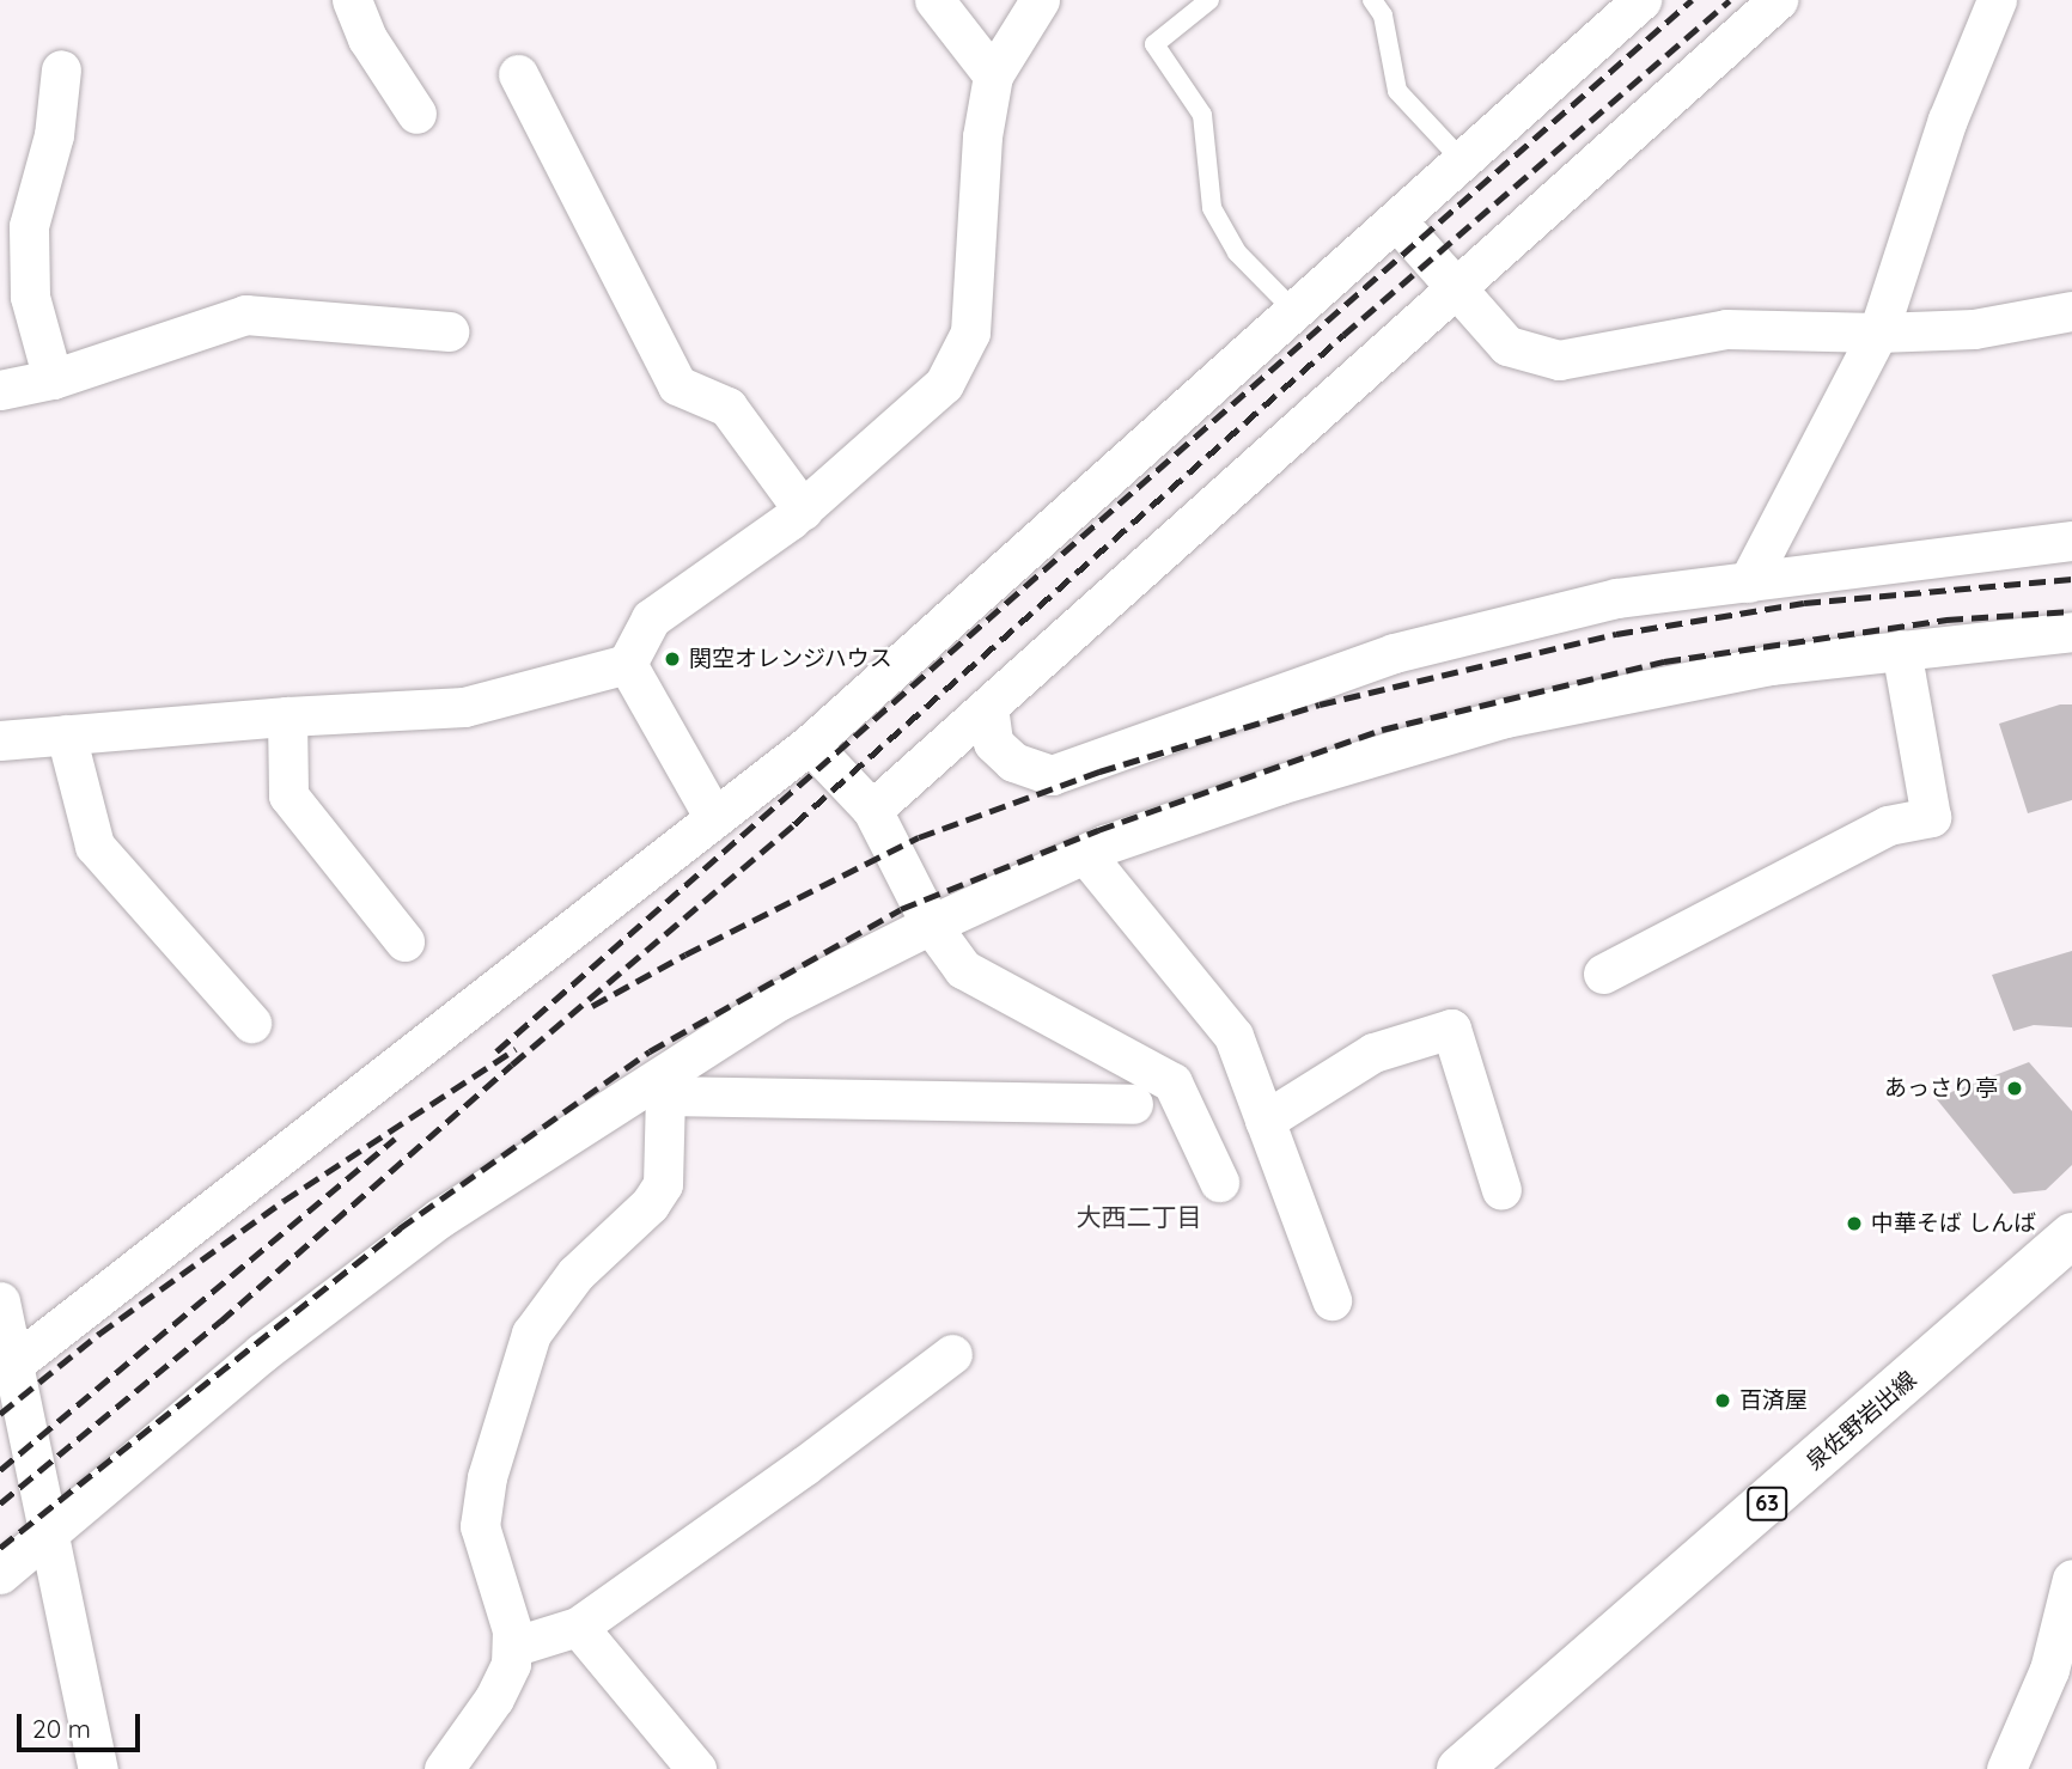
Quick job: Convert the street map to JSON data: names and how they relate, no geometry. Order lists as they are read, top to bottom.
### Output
{
  "streets": {
    "main road": ["泉佐野岩出線", "63"]
  },
  "districts": ["大西二丁目"],
  "places": [
    "関空オレンジハウス",
    "あっさり亭",
    "中華そば しんば",
    "百済屋"
  ],
  "scale_bar": "20 m"
}
